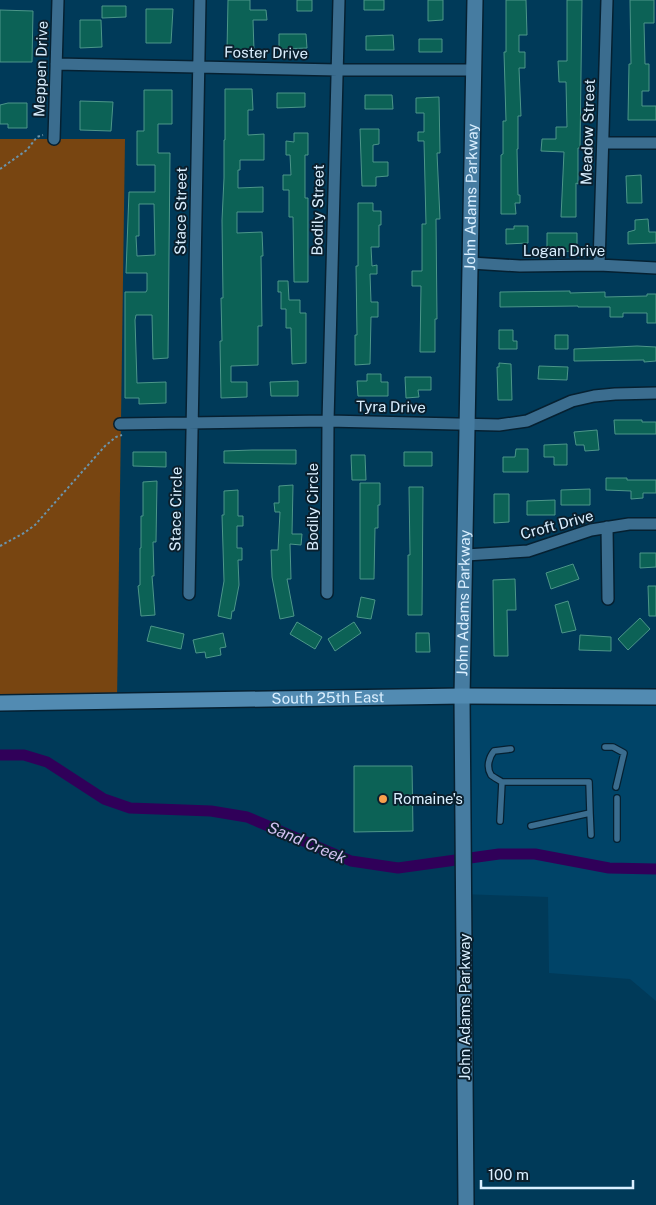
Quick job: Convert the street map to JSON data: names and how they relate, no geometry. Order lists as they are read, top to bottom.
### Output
{
  "streets": {
    "main road": ["South 25th East"],
    "street": [
      "Foster Drive",
      "Meppen Drive",
      "Meadow Street",
      "John Adams Parkway",
      "Bodily Street",
      "Stace Street",
      "Logan Drive",
      "Tyra Drive",
      "Bodily Circle",
      "Stace Circle",
      "Croft Drive"
    ]
  },
  "crossings": [
    ["Foster Drive", "Meppen Drive"],
    ["Foster Drive", "John Adams Parkway"],
    ["Foster Drive", "Bodily Street"],
    ["Foster Drive", "Stace Street"],
    ["Meadow Street", "Logan Drive"],
    ["John Adams Parkway", "Logan Drive"],
    ["John Adams Parkway", "Tyra Drive"],
    ["John Adams Parkway", "Croft Drive"],
    ["John Adams Parkway", "South 25th East"],
    ["Bodily Street", "Tyra Drive"],
    ["Bodily Street", "Bodily Circle"],
    ["Stace Street", "Tyra Drive"],
    ["Stace Street", "Stace Circle"],
    ["Tyra Drive", "Bodily Circle"],
    ["Tyra Drive", "Stace Circle"]
  ],
  "water": ["Sand Creek"],
  "places": ["Romaine's"],
  "scale_bar": "100 m"
}
